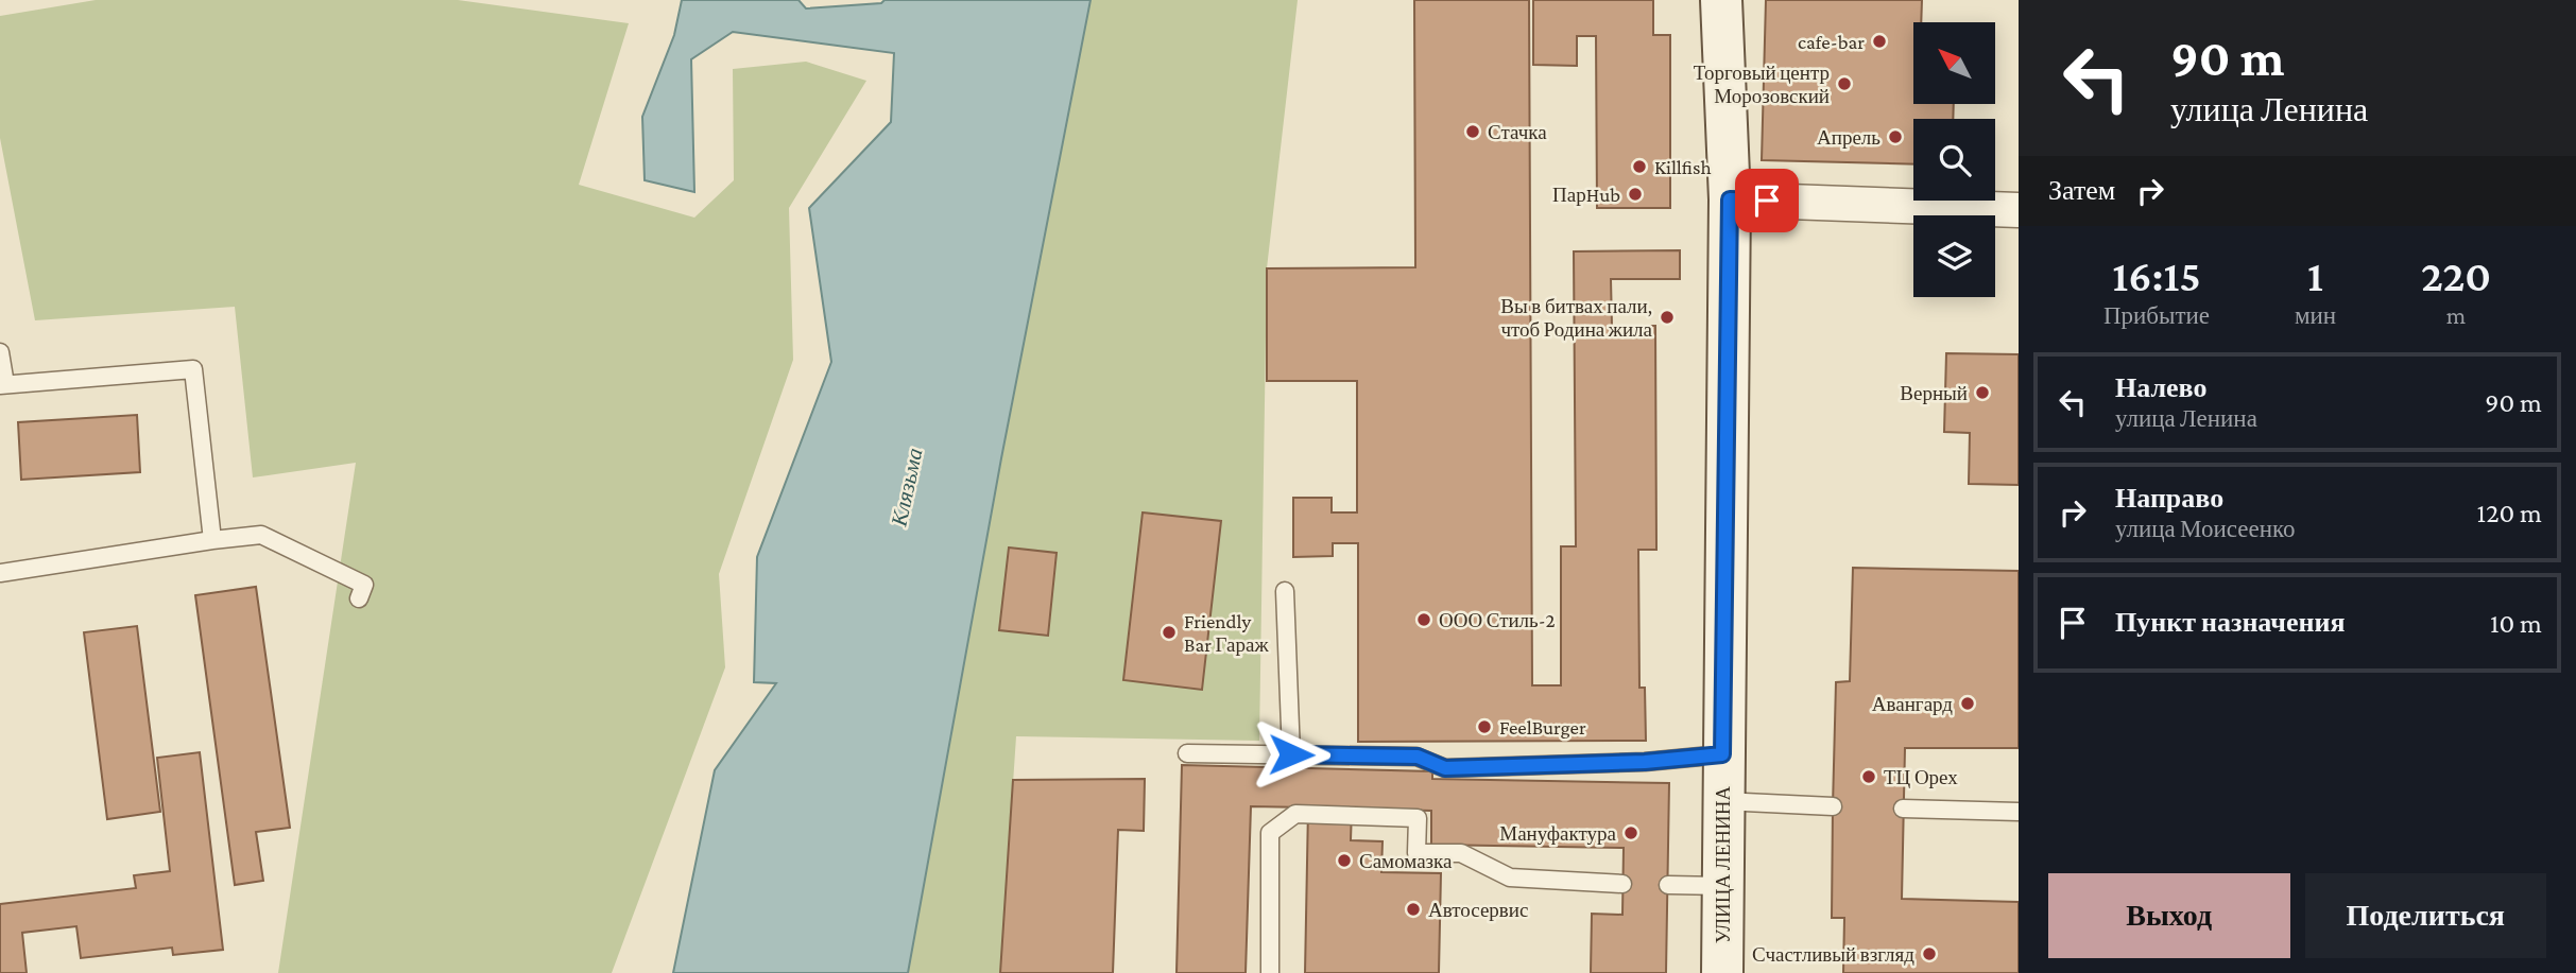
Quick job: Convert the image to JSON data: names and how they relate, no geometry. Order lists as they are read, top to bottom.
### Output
{
  "streets": {
    "main road": ["УЛИЦА ЛЕНИНА"]
  },
  "water": ["Клязьма"],
  "places": [
    "cafe-bar",
    "Торговый центр Морозовский",
    "Стачка",
    "Апрель",
    "Killfish",
    "ПарHub",
    "Вы в битвах пали, чтоб Родина жила",
    "Верный",
    "ООО Стиль-2",
    "Friendly Bar Гараж",
    "Авангард",
    "FeelBurger",
    "ТЦ Орех",
    "Мануфактура",
    "Самомазка",
    "Автосервис",
    "Счастливый взгляд"
  ],
  "north": "top left",
  "page": {
    "turn": ["90 m", "улица Ленина"],
    "then": "Затем",
    "eta": [
      "16:15",
      "Прибытие",
      "1",
      "мин",
      "220",
      "m"
    ],
    "list": [
      {
        "name": "Налево",
        "note": "улица Ленина",
        "value": "90 m"
      },
      {
        "name": "Направо",
        "note": "улица Моисеенко",
        "value": "120 m"
      },
      {
        "name": "Пункт назначения",
        "value": "10 m"
      }
    ],
    "buttons": ["Выход", "Поделиться"]
  }
}
